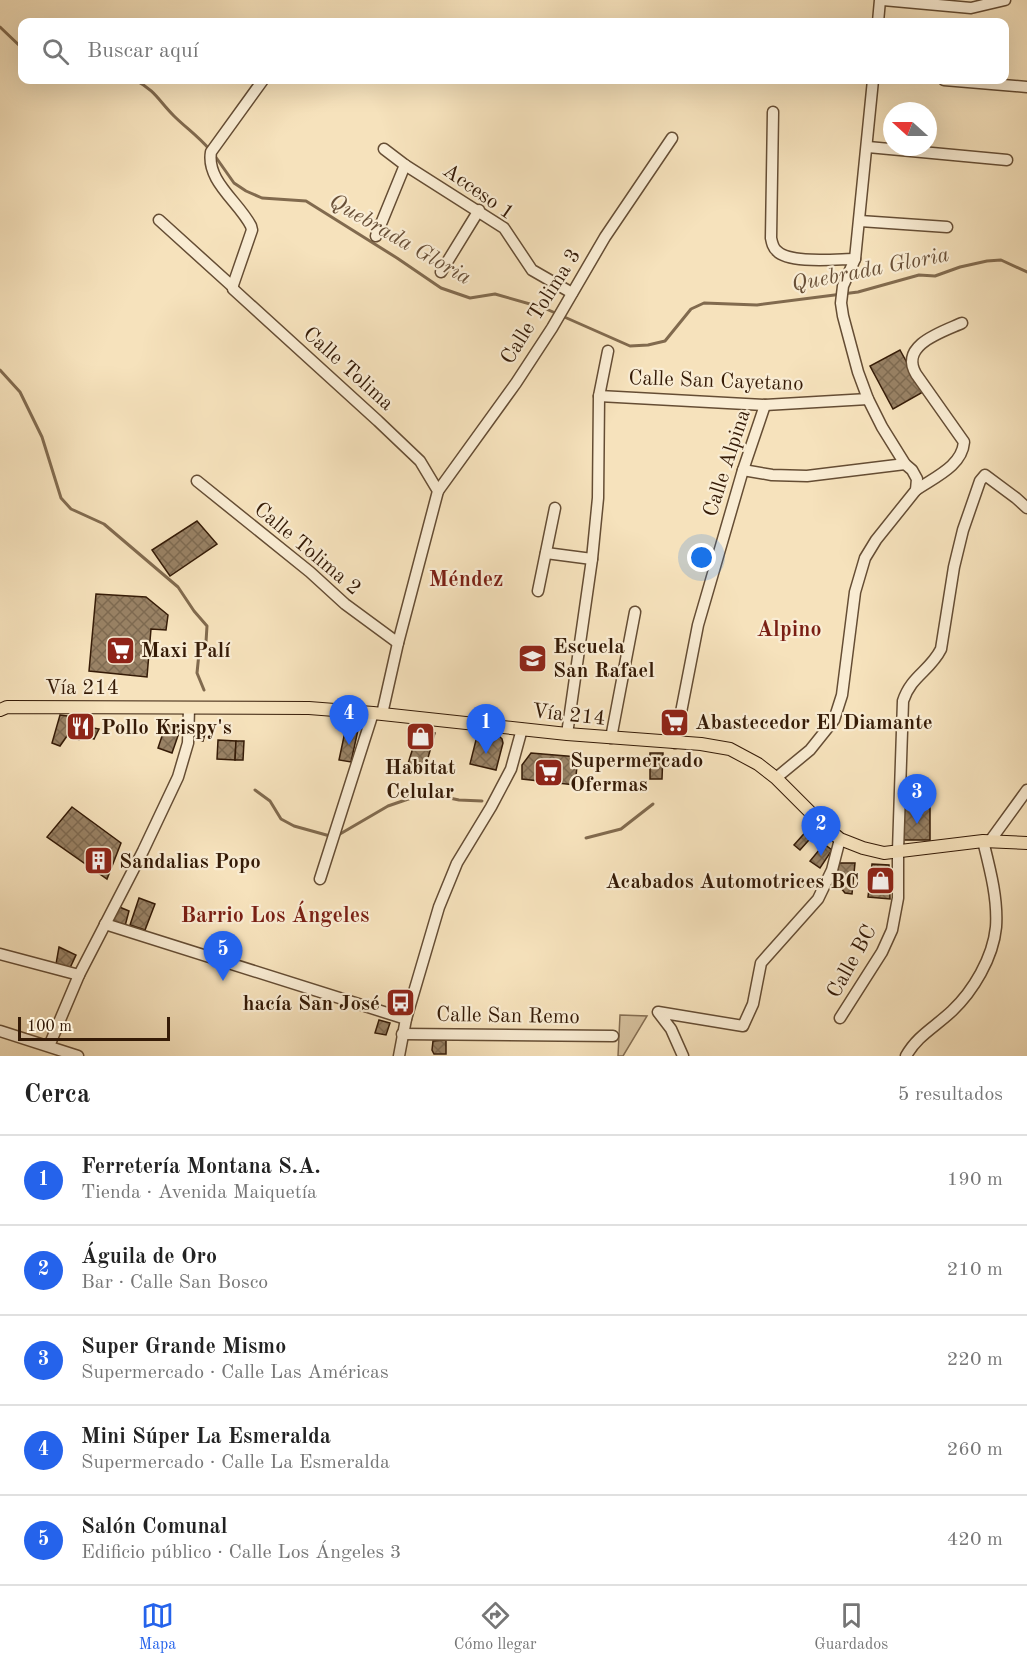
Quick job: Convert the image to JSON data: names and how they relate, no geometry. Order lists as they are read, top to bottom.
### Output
{
  "streets": {
    "main road": ["Vía 214"],
    "street": [
      "Acceso 1",
      "Calle Tolima 3",
      "Calle Tolima",
      "Calle San Cayetano",
      "Calle Alpina",
      "Calle Tolima 2",
      "Calle BC",
      "Calle San Remo"
    ]
  },
  "crossings": [
    ["Acceso 1", "Calle Tolima 3"],
    ["Calle Tolima 3", "Calle Tolima"],
    ["Calle San Cayetano", "Calle Alpina"],
    ["Calle San Cayetano", "Vía 214"],
    ["Calle Alpina", "Vía 214"],
    ["Vía 214", "Calle BC"]
  ],
  "districts": ["Méndez", "Alpino", "Barrio Los Ángeles"],
  "water": ["Quebrada Gloria"],
  "places": {
    "supermarket": ["Maxi Palí", "Abastecedor El Diamante", "Supermercado Ofermas"],
    "school or university": ["Escuela San Rafael"],
    "restaurant": ["Pollo Krispy's"],
    "shop": ["Habitat Celular", "Acabados Automotrices BC"],
    "building": ["Sandalias Popo"],
    "bus stop": ["hacía San José"]
  },
  "scale_bar": "100 m",
  "north": "left",
  "page": {
    "search": "Buscar aquí",
    "pins": [
      "4",
      "1",
      "3",
      "2",
      "5"
    ],
    "scale": "100 m",
    "heading": ["Cerca", "5 resultados"],
    "list": [
      {
        "mark": "1",
        "name": "Ferretería Montana S.A.",
        "note": "Tienda · Avenida Maiquetía",
        "value": "190 m"
      },
      {
        "mark": "2",
        "name": "Águila de Oro",
        "note": "Bar · Calle San Bosco",
        "value": "210 m"
      },
      {
        "mark": "3",
        "name": "Super Grande Mismo",
        "note": "Supermercado · Calle Las Américas",
        "value": "220 m"
      },
      {
        "mark": "4",
        "name": "Mini Súper La Esmeralda",
        "note": "Supermercado · Calle La Esmeralda",
        "value": "260 m"
      },
      {
        "mark": "5",
        "name": "Salón Comunal",
        "note": "Edificio público · Calle Los Ángeles 3",
        "value": "420 m"
      }
    ],
    "nav": ["Mapa", "Cómo llegar", "Guardados"]
  }
}
